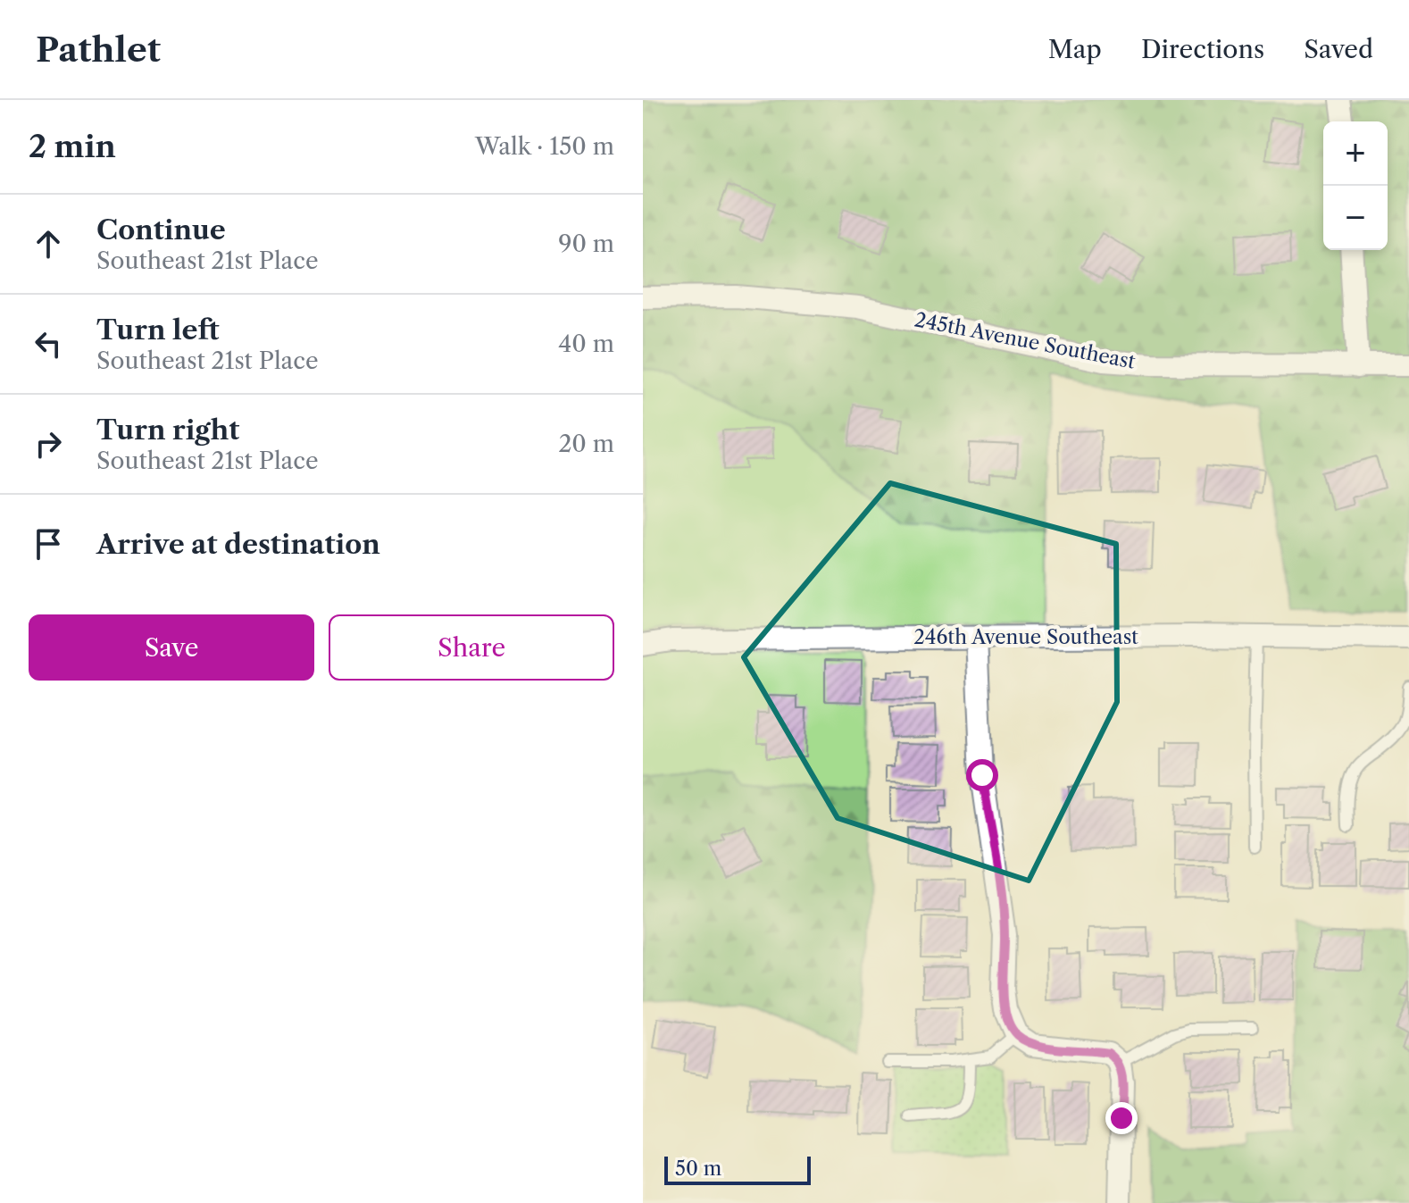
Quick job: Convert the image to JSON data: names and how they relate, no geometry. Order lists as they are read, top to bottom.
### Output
{
  "streets": {
    "street": ["245th Avenue Southeast", "246th Avenue Southeast"]
  },
  "scale_bar": "50 m",
  "page": {
    "header": "Pathlet",
    "nav": ["Map", "Directions", "Saved"],
    "heading": ["2 min", "Walk · 150 m"],
    "map_buttons": ["+", "−"],
    "list": [
      ["Continue", "Southeast 21st Place", "90 m"],
      ["Turn left", "Southeast 21st Place", "40 m"],
      ["Turn right", "Southeast 21st Place", "20 m"],
      "Arrive at destination"
    ],
    "buttons": ["Save", "Share"],
    "scale": "50 m"
  }
}
